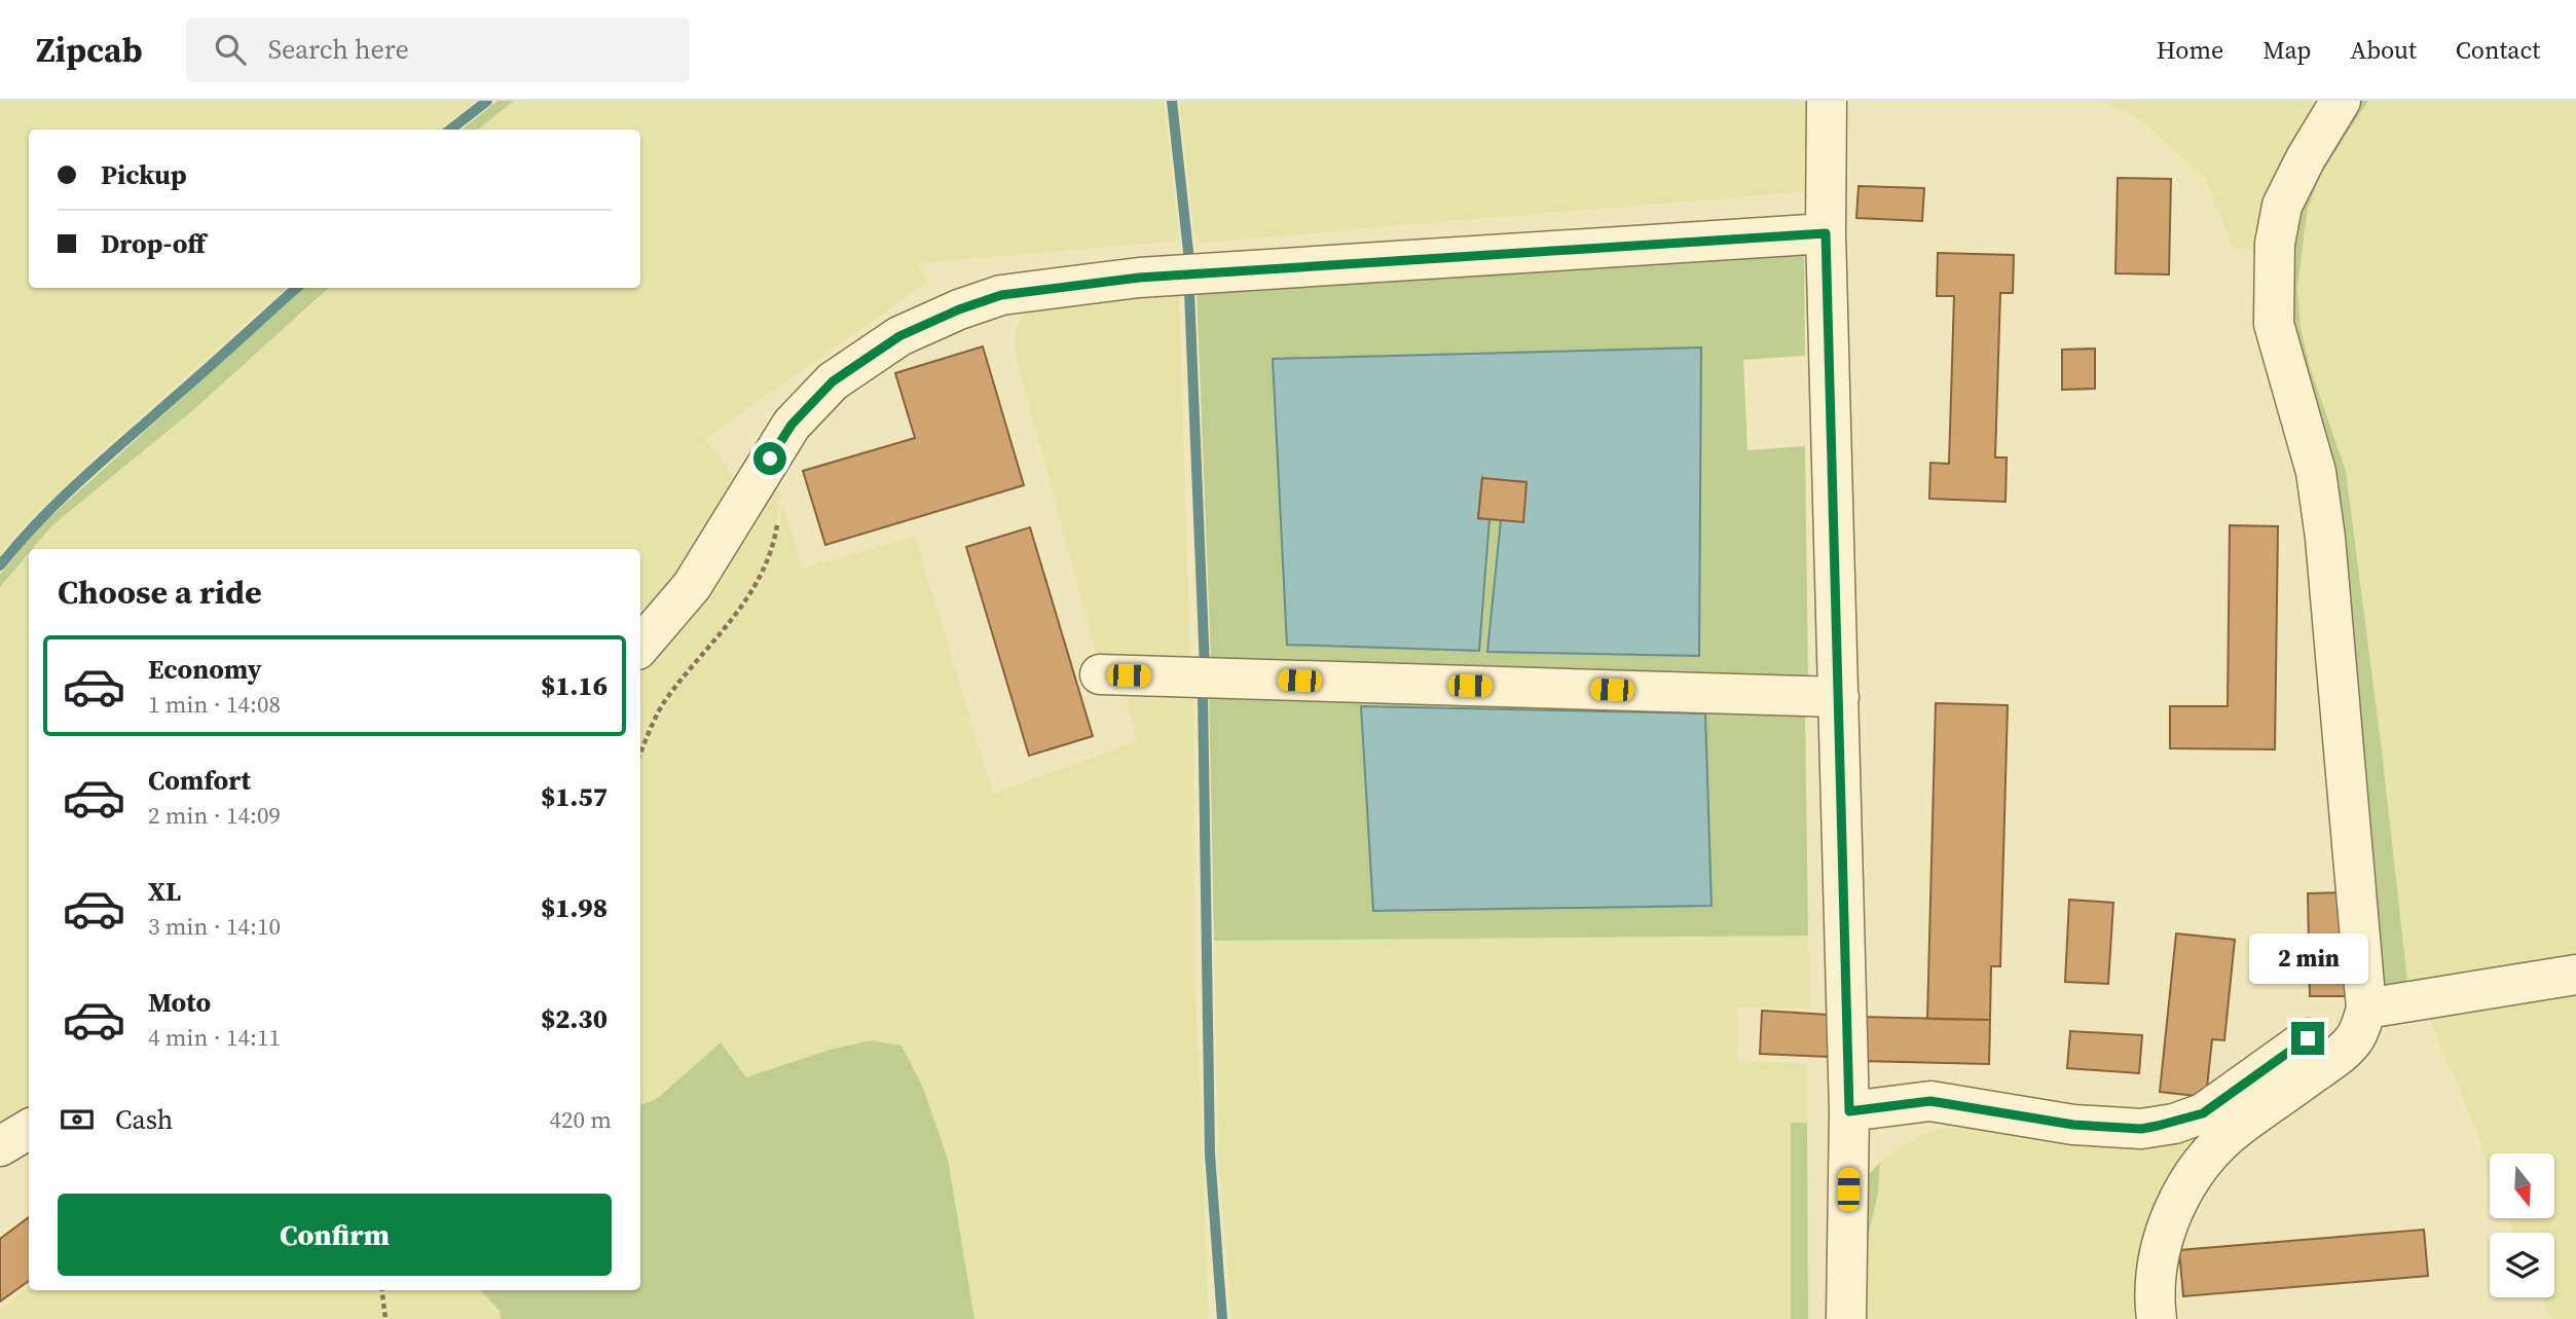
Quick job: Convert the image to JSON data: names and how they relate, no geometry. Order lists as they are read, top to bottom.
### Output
{
  "north": "bottom",
  "page": {
    "header": "Zipcab",
    "search": "Search here",
    "nav": [
      "Home",
      "Map",
      "About",
      "Contact"
    ],
    "banner": ["Pickup", "Drop-off"],
    "heading": "Choose a ride",
    "list": [
      {
        "name": "Economy",
        "note": "1 min · 14:08",
        "value": "$1.16"
      },
      {
        "name": "Comfort",
        "note": "2 min · 14:09",
        "value": "$1.57"
      },
      {
        "name": "XL",
        "note": "3 min · 14:10",
        "value": "$1.98"
      },
      {
        "name": "Moto",
        "note": "4 min · 14:11",
        "value": "$2.30"
      }
    ],
    "bubble": "2 min",
    "pay": ["Cash", "420 m"],
    "buttons": "Confirm"
  }
}
